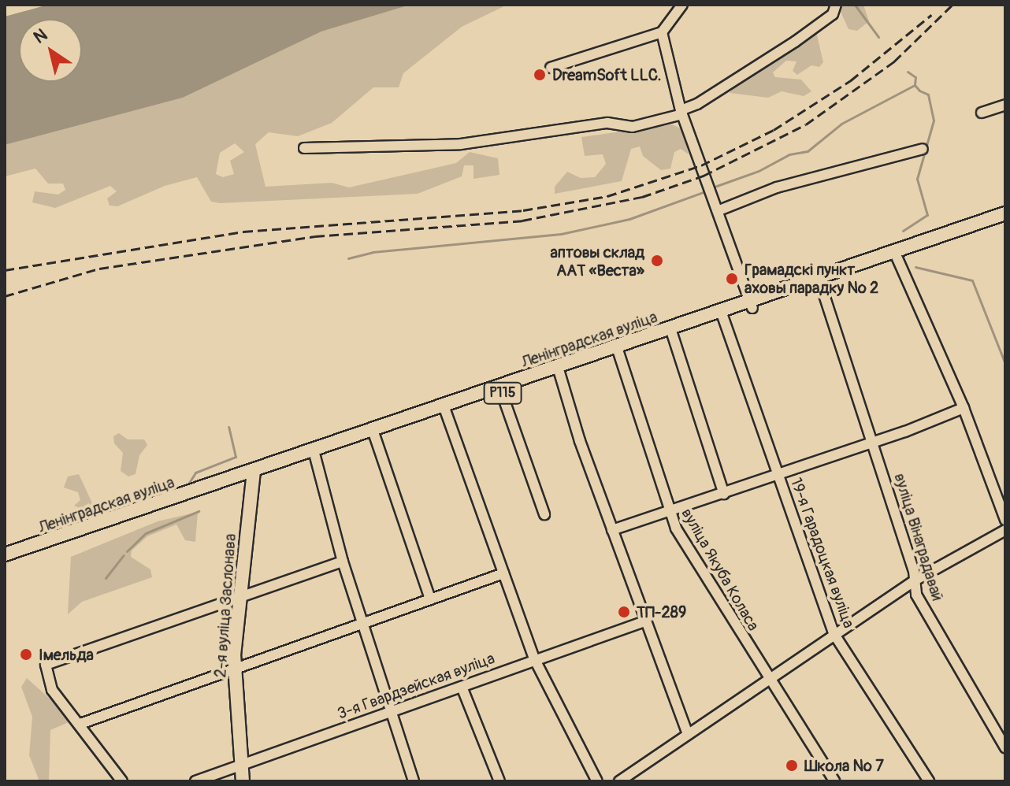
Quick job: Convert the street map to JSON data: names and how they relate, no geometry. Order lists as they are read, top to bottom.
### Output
{
  "streets": {
    "main road": ["Ленінградская вуліца", "Р115", "2-я вуліца Заслонава"],
    "street": [
      "вуліца Вінаградавай",
      "19-я Гарадоцкая вуліца",
      "вуліца Якуба Коласа",
      "3-я Гвардзейская вуліца"
    ]
  },
  "crossings": [
    ["Ленінградская вуліца", "вуліца Вінаградавай"],
    ["Ленінградская вуліца", "19-я Гарадоцкая вуліца"],
    ["Ленінградская вуліца", "вуліца Якуба Коласа"],
    ["Ленінградская вуліца", "2-я вуліца Заслонава"],
    ["2-я вуліца Заслонава", "3-я Гвардзейская вуліца"]
  ],
  "places": [
    "DreamSoft LLC.",
    "аптовы склад ААТ «Веста»",
    "Грамадскі пункт аховы парадку № 2",
    "ТП-289",
    "Імельда",
    "Школа № 7"
  ],
  "north": "top left"
}
